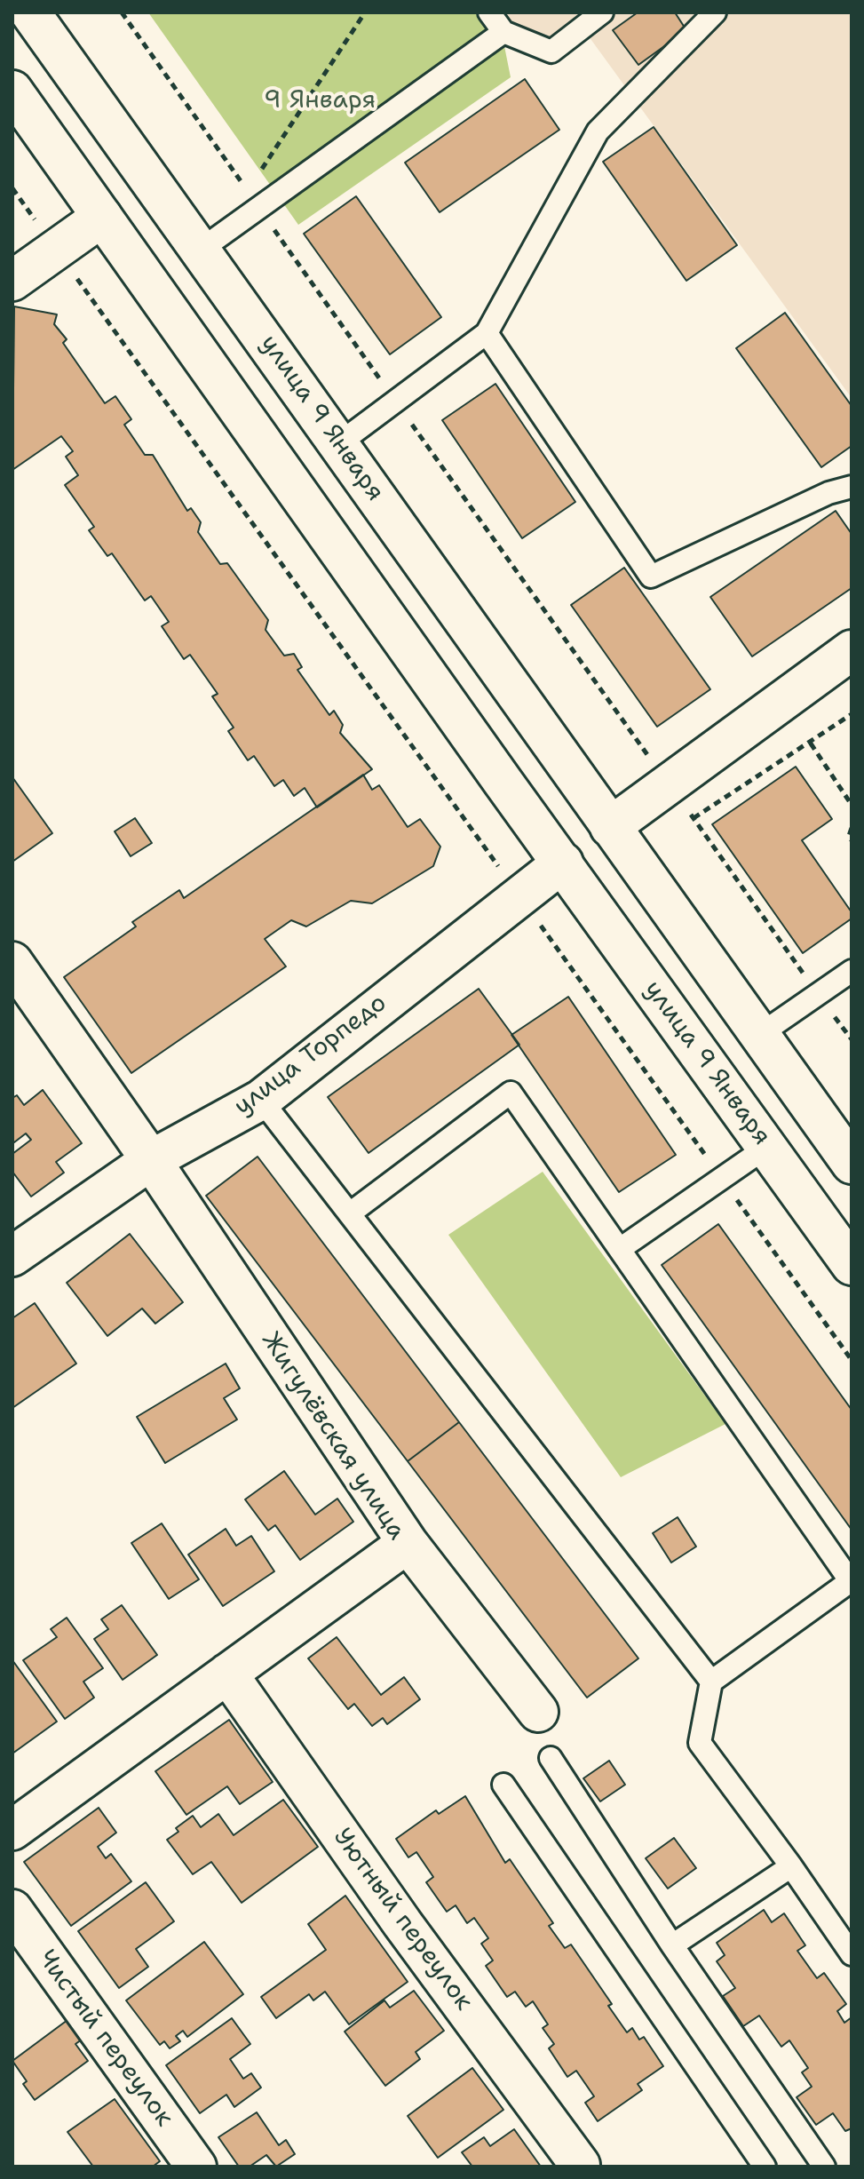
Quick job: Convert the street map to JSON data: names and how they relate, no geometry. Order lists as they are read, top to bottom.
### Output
{
  "streets": {
    "street": [
      "улица 9 Января",
      "улица Торпедо",
      "Жигулёвская улица",
      "Уютный переулок",
      "Чистый переулок"
    ]
  },
  "crossings": [
    ["улица 9 Января", "улица Торпедо"],
    ["улица Торпедо", "Жигулёвская улица"],
    ["Жигулёвская улица", "Уютный переулок"]
  ],
  "parks": ["9 Января"]
}
